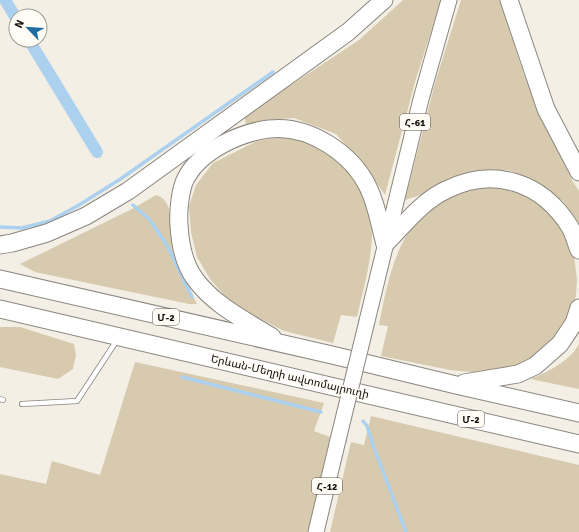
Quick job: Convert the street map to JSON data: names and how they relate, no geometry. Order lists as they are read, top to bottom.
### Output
{
  "streets": {
    "highway": ["Մ-2", "Երևան-Մեղրի ավտոմայրուղի"],
    "main road": ["Հ-61", "Հ-12"]
  },
  "crossings": [
    ["Հ-61", "Հ-12"]
  ],
  "north": "top left"
}
